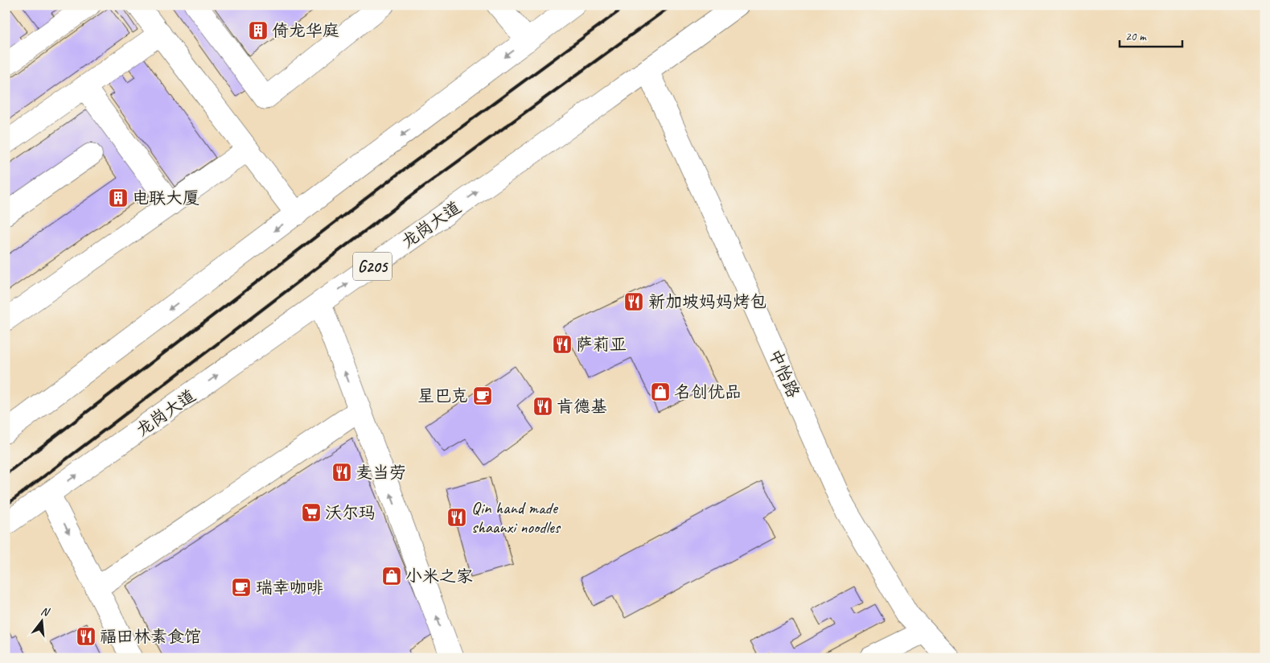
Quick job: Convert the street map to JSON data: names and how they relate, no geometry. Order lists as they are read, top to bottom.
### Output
{
  "streets": {
    "main road": ["龙岗大道", "G205", "中怡路"]
  },
  "crossings": [
    ["龙岗大道", "中怡路"]
  ],
  "places": {
    "building": ["倚龙华庭", "电联大厦"],
    "restaurant": [
      "新加坡妈妈烤包",
      "萨莉亚",
      "肯德基",
      "麦当劳",
      "Qin hand made shaanxi noodles",
      "福田林素食馆"
    ],
    "shop": ["名创优品", "小米之家"],
    "cafe": ["星巴克", "瑞幸咖啡"],
    "supermarket": ["沃尔玛"]
  },
  "scale_bar": "20 m",
  "north": "top"
}
